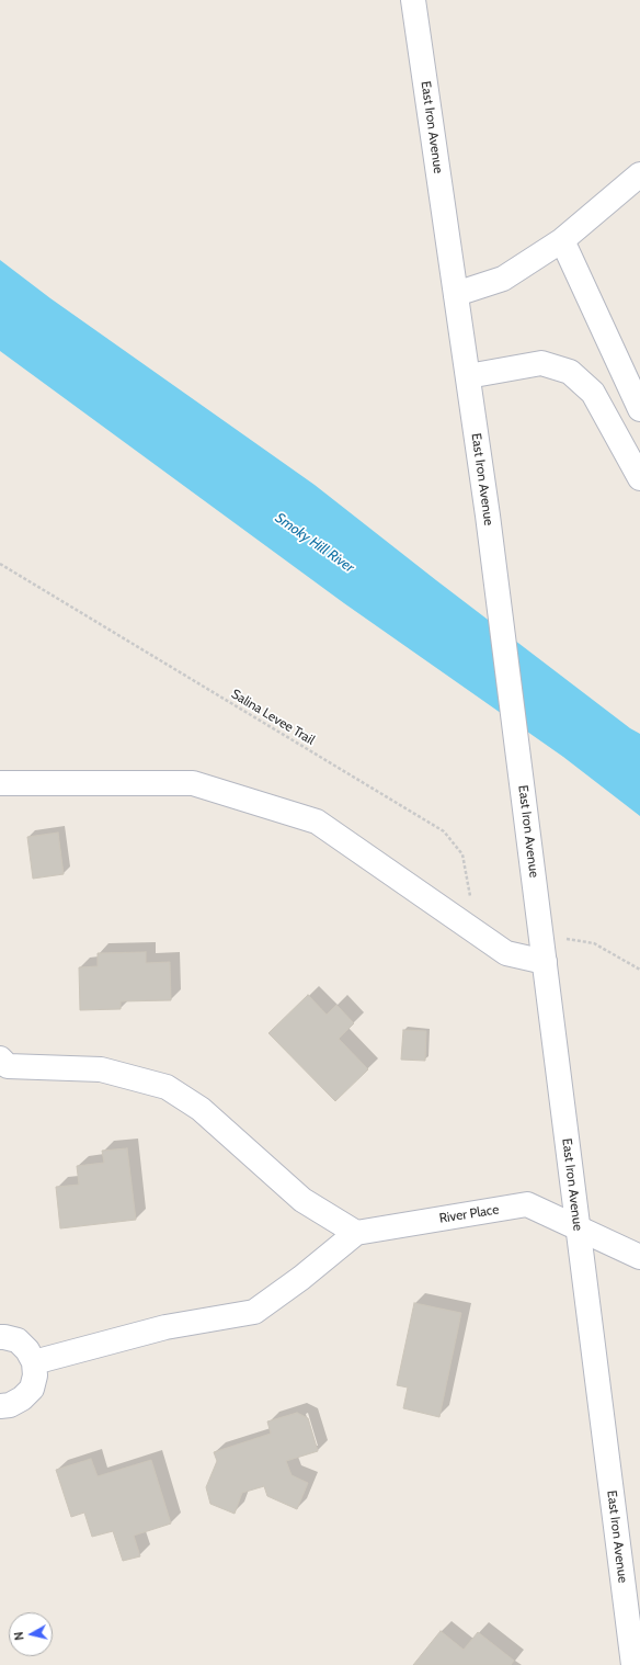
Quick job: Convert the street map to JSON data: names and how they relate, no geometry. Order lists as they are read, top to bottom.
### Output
{
  "streets": {
    "street": ["East Iron Avenue", "River Place"],
    "path": ["Salina Levee Trail"]
  },
  "crossings": [
    ["East Iron Avenue", "River Place"]
  ],
  "water": ["Smoky Hill River"],
  "north": "left"
}
